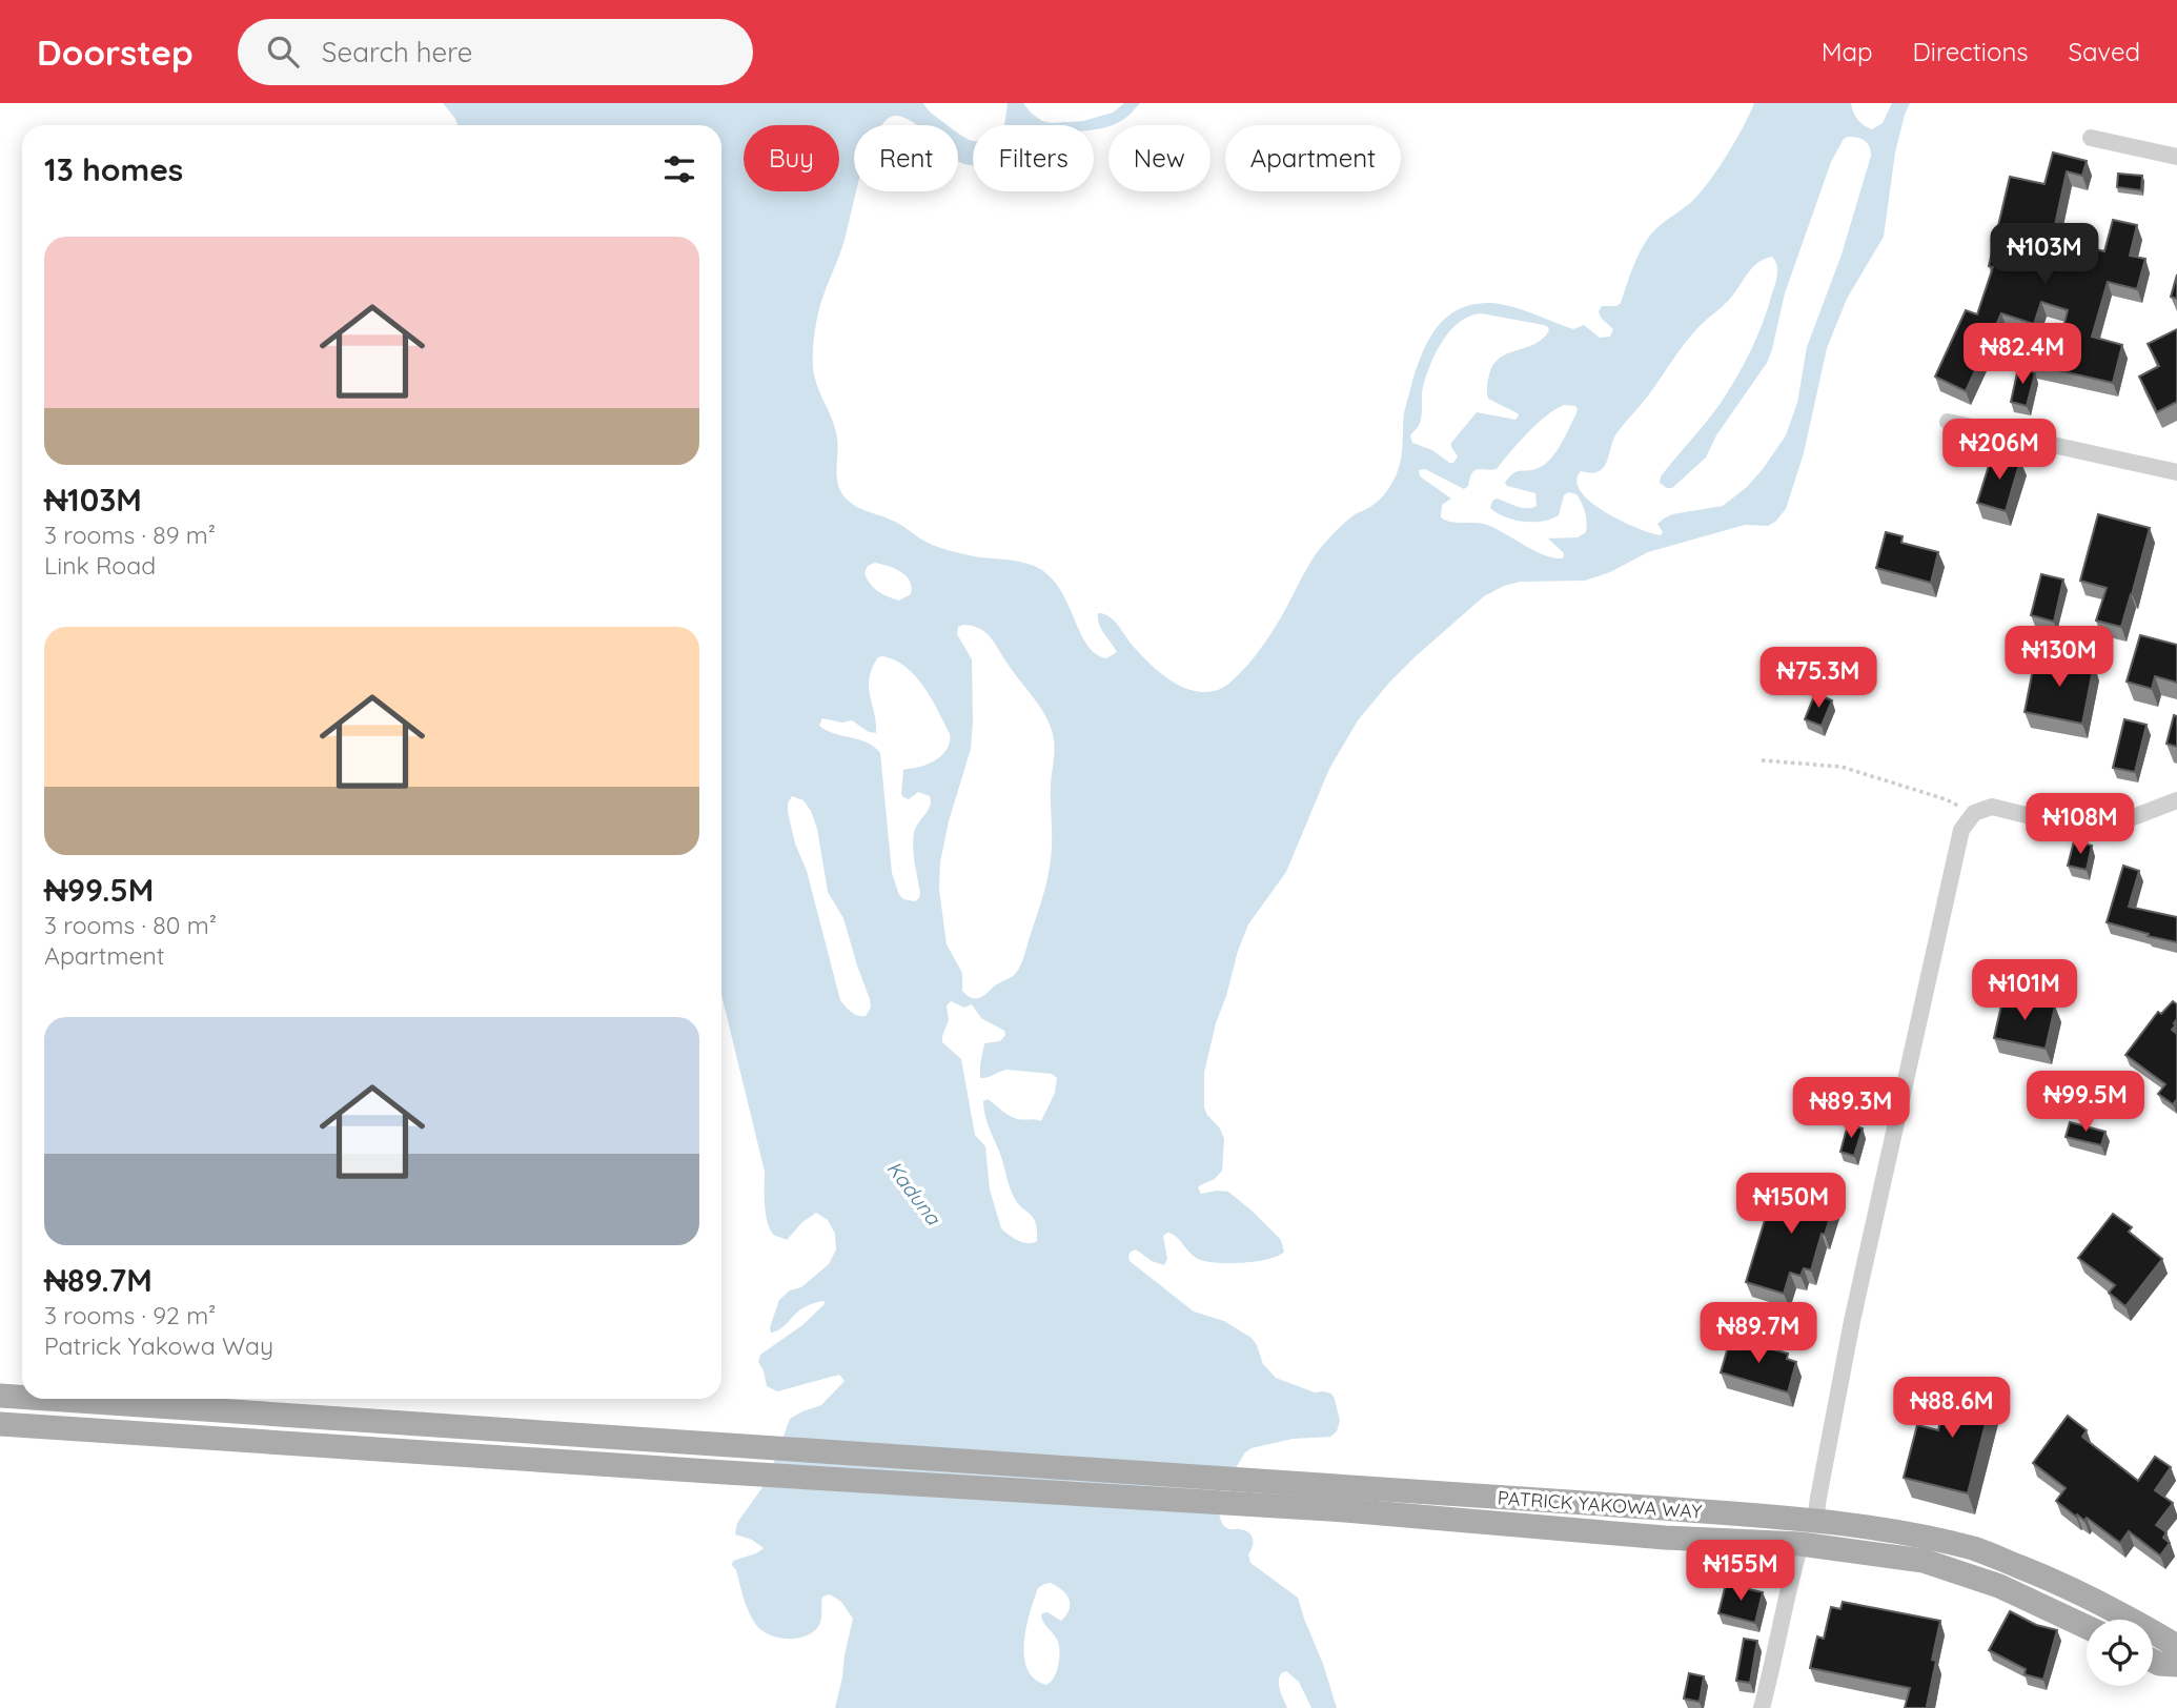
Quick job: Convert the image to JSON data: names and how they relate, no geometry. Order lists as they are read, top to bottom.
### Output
{
  "streets": {
    "main road": ["PATRICK YAKOWA WAY"]
  },
  "water": ["Kaduna"],
  "page": {
    "header": "Doorstep",
    "search": "Search here",
    "nav": ["Map", "Directions", "Saved"],
    "chip": [
      "Buy",
      "Rent",
      "Filters",
      "New",
      "Apartment"
    ],
    "heading": "13 homes",
    "list": [
      {
        "name": "₦103M",
        "note": "3 rooms · 89 m² · Link Road"
      },
      {
        "name": "₦99.5M",
        "note": "3 rooms · 80 m² · Apartment"
      },
      {
        "name": "₦89.7M",
        "note": "3 rooms · 92 m² · Patrick Yakowa Way"
      }
    ],
    "price": [
      "₦103M",
      "₦82.4M",
      "₦206M",
      "₦130M",
      "₦75.3M",
      "₦108M",
      "₦101M",
      "₦99.5M",
      "₦89.3M",
      "₦150M",
      "₦89.7M",
      "₦88.6M",
      "₦155M"
    ]
  }
}
